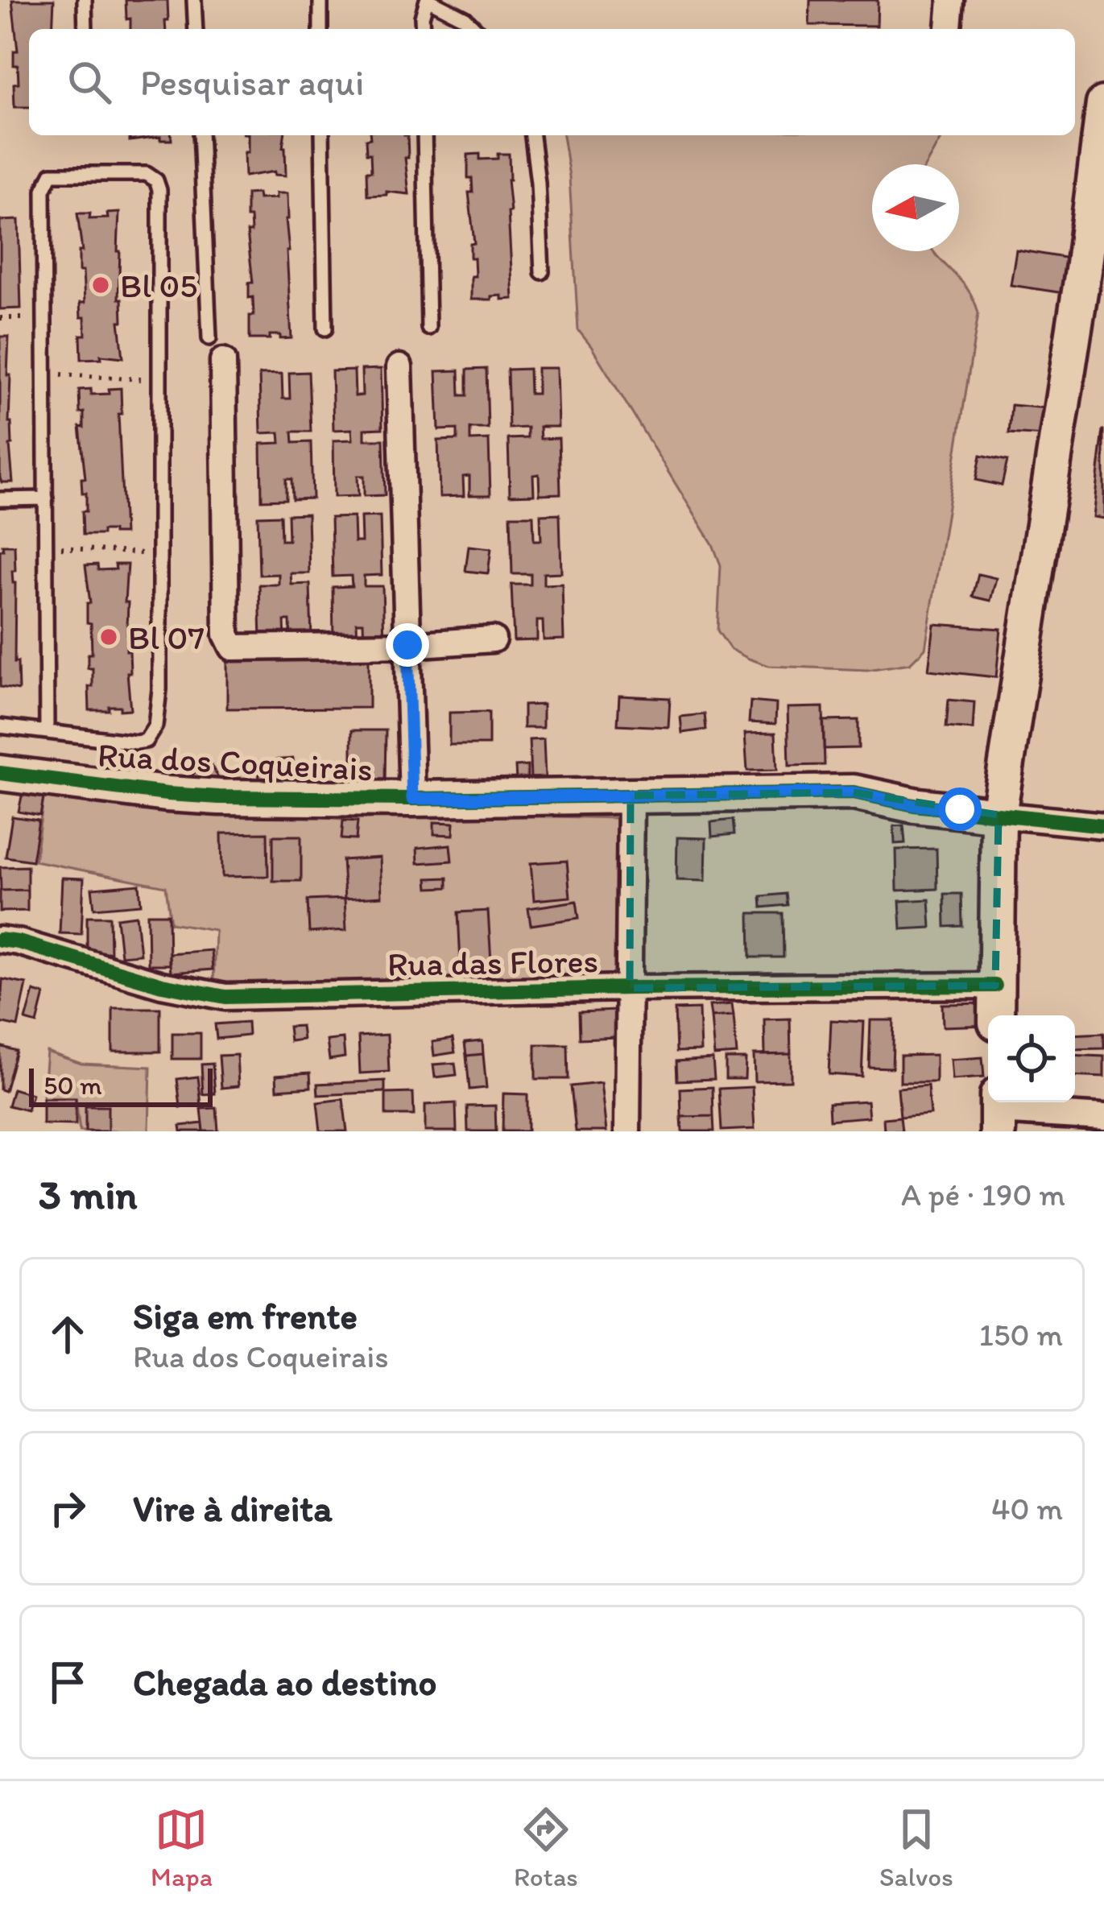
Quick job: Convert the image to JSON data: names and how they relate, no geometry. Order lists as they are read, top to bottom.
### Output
{
  "streets": {
    "street": ["Rua dos Coqueirais", "Rua das Flores"]
  },
  "places": ["Bl 05", "Bl 07"],
  "scale_bar": "50 m",
  "north": "left",
  "page": {
    "search": "Pesquisar aqui",
    "scale": "50 m",
    "heading": ["3 min", "A pé · 190 m"],
    "list": [
      ["Siga em frente", "Rua dos Coqueirais", "150 m"],
      ["Vire à direita", "40 m"],
      "Chegada ao destino"
    ],
    "nav": ["Mapa", "Rotas", "Salvos"]
  }
}
